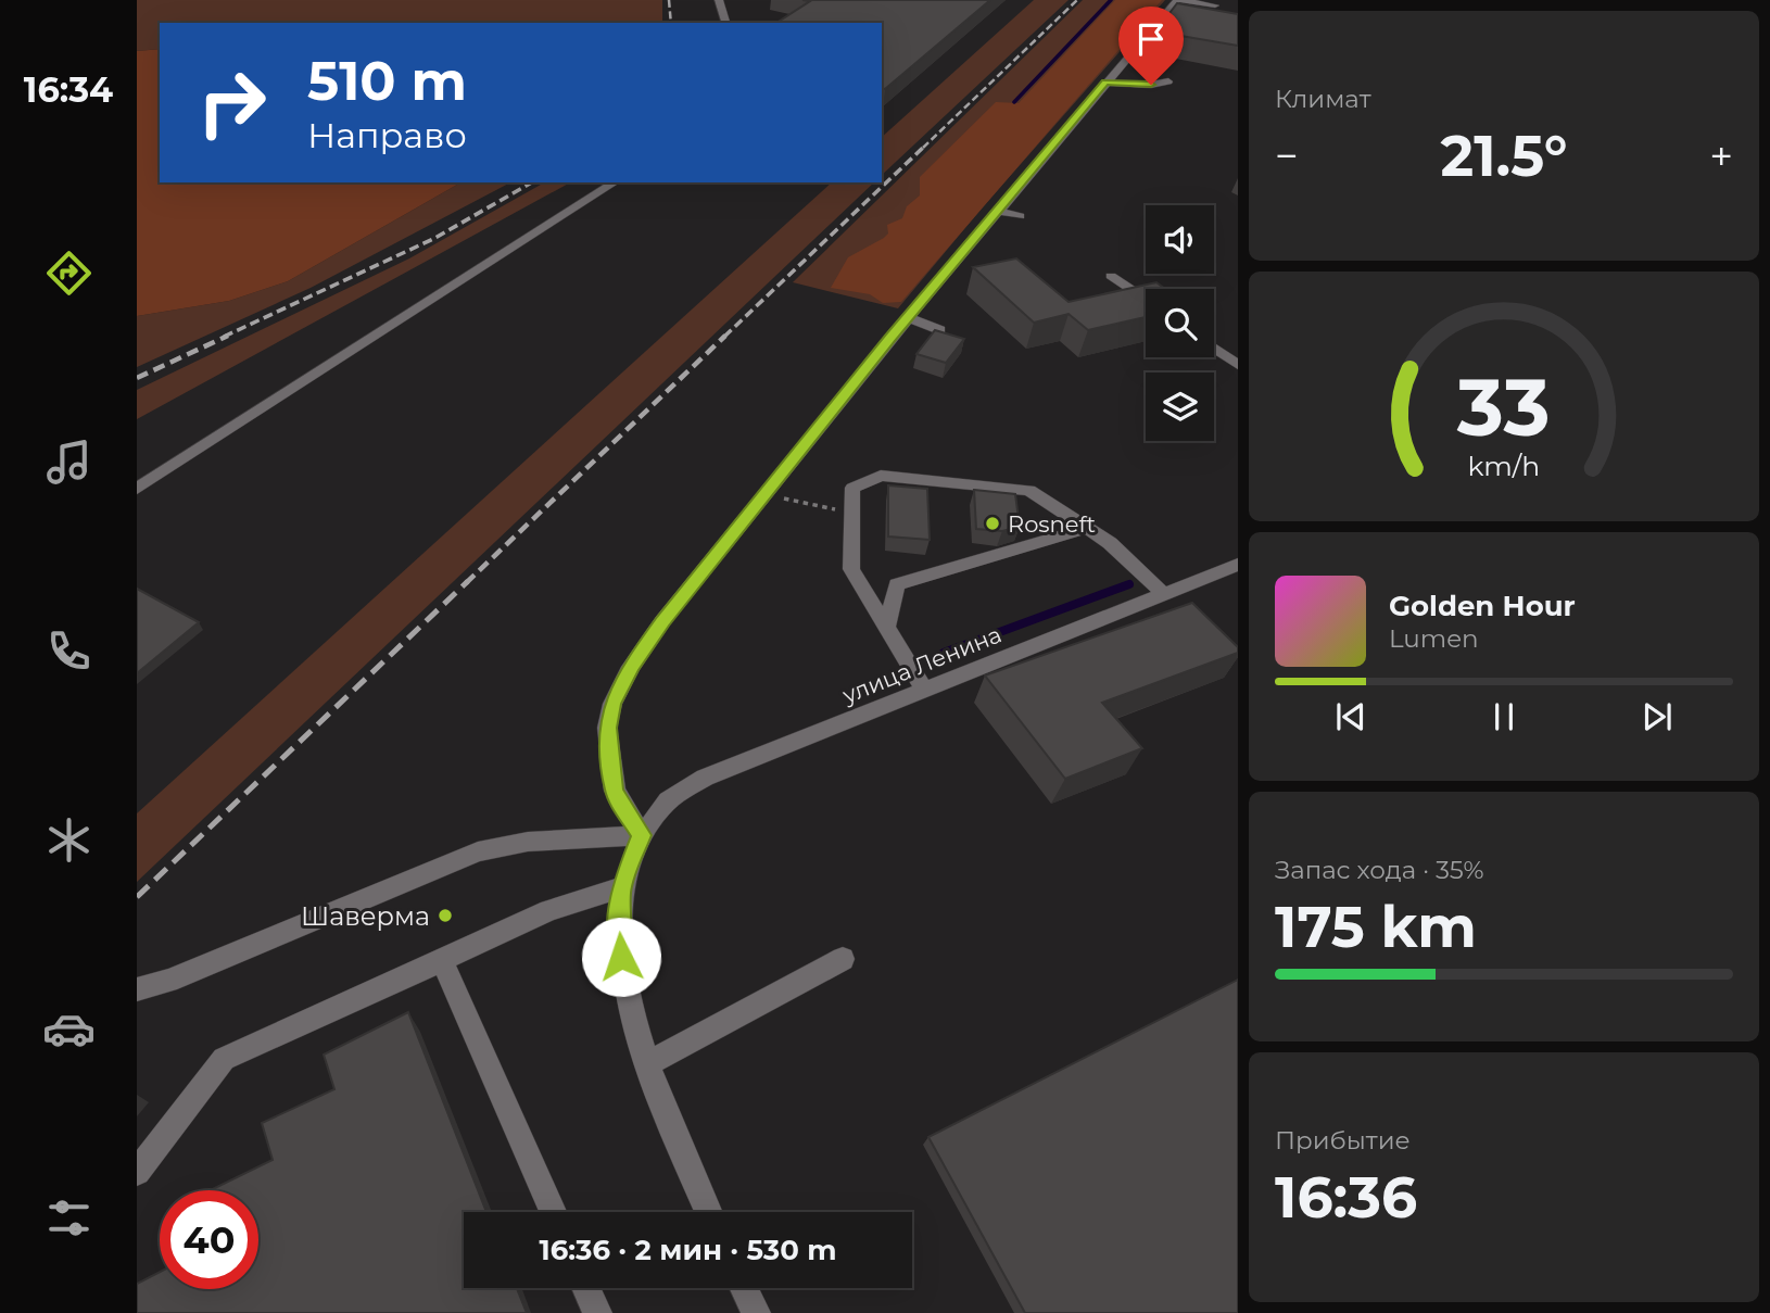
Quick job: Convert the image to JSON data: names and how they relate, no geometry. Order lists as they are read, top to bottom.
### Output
{
  "streets": {
    "street": ["улица Ленина"]
  },
  "places": ["Rosneft", "Шаверма"],
  "page": {
    "tabs": "16:34",
    "tile": [
      "Климат",
      ["Запас хода · 35%", "175 km"],
      ["Прибытие", "16:36"]
    ],
    "turn": ["510 m", "Направо"],
    "heat": ["−", "21.5°", "+"],
    "song": ["Golden Hour", "Lumen"],
    "limit": "40",
    "trip": "16:36 · 2 мин · 530 m",
    "gauge": ["33", "km/h"]
  }
}
